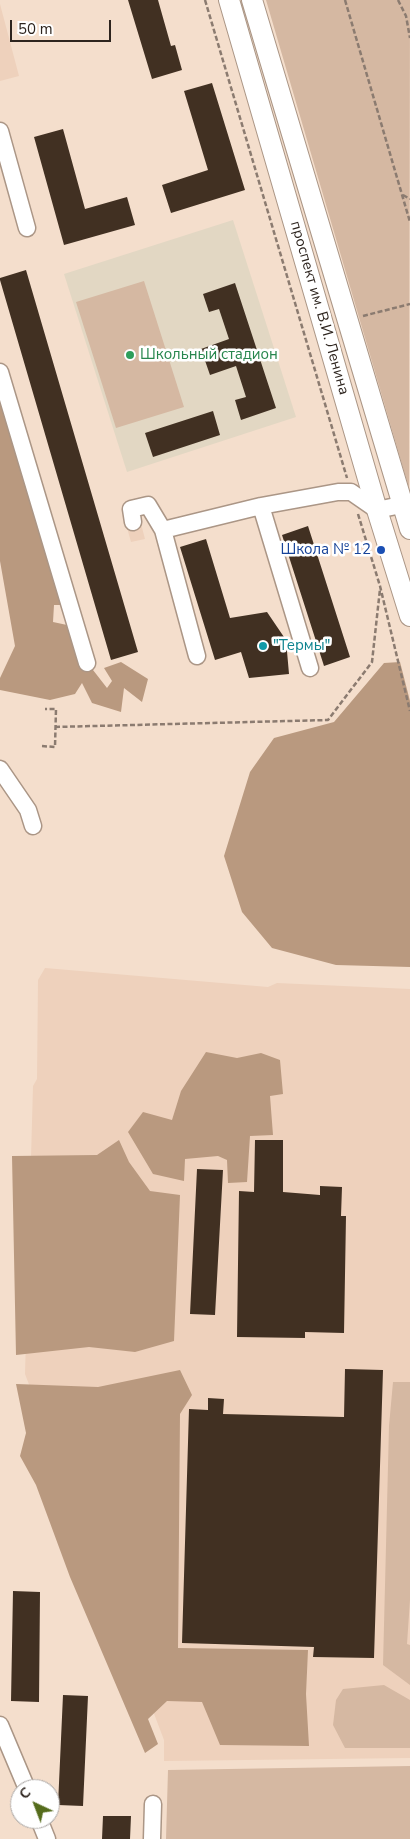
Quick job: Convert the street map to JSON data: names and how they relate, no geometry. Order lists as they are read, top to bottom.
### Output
{
  "streets": {
    "main road": ["проспект им. В.И. Ленина"]
  },
  "places": ["Школьный стадион", "Школа № 12", "\"Термы\""],
  "scale_bar": "50 m",
  "north": "top left"
}
